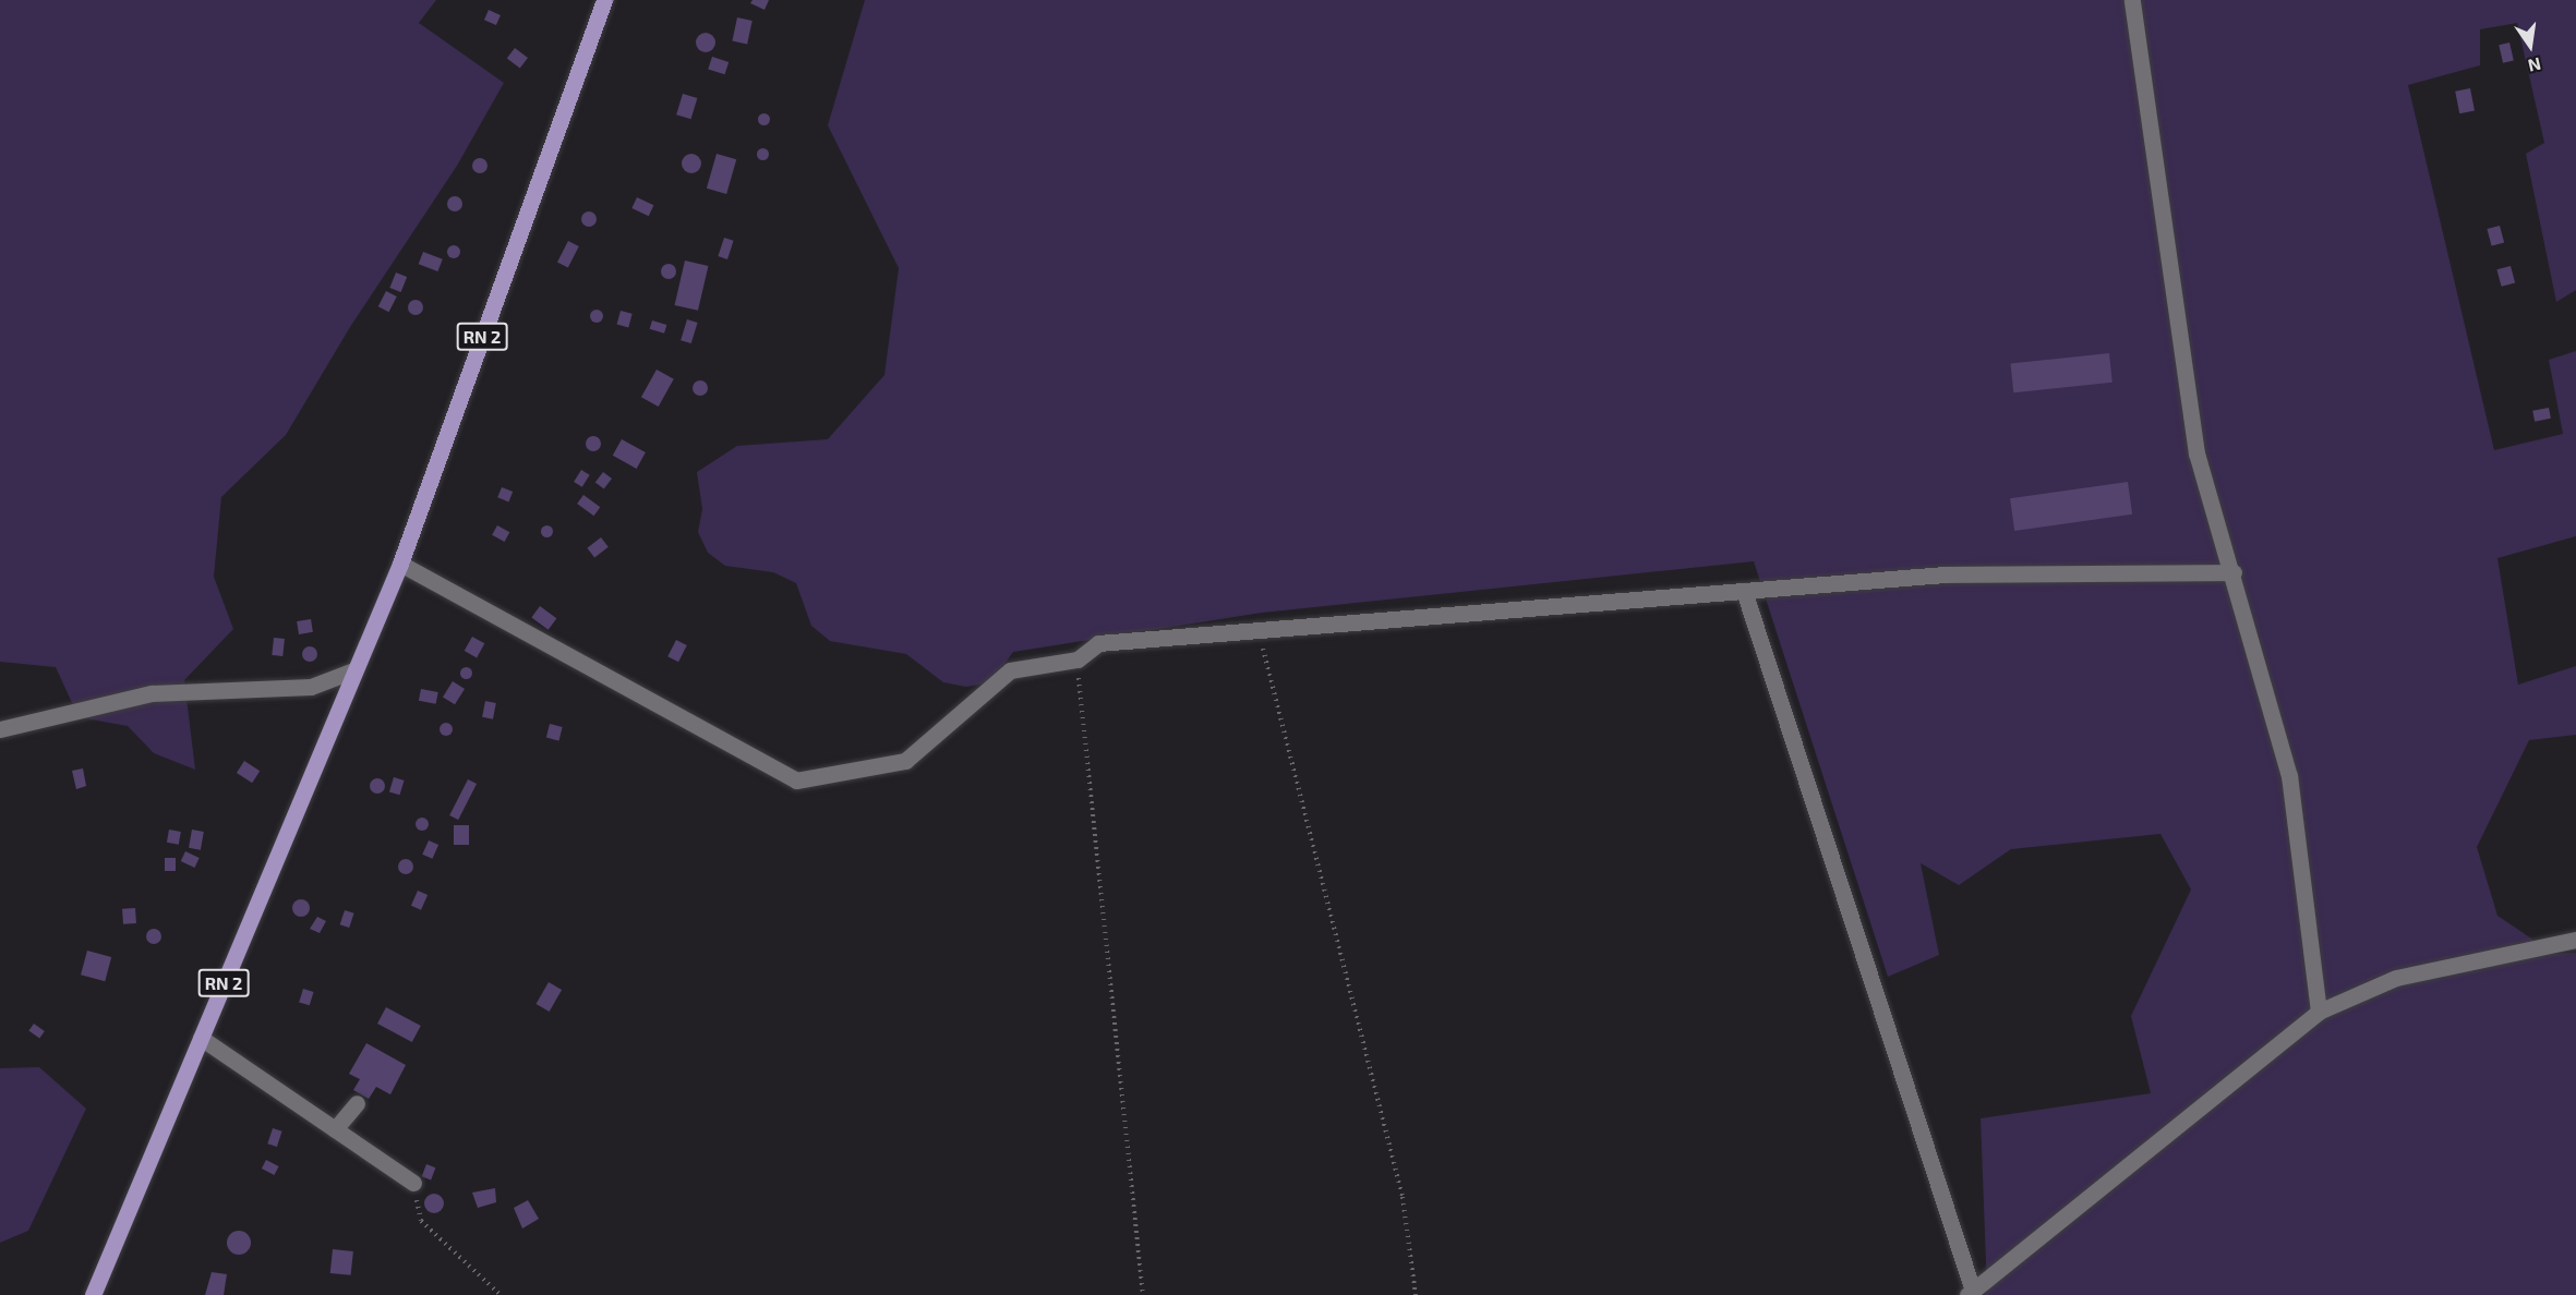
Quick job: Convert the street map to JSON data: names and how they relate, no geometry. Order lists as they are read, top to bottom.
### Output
{
  "streets": {
    "main road": ["RN 2"]
  },
  "north": "bottom"
}
